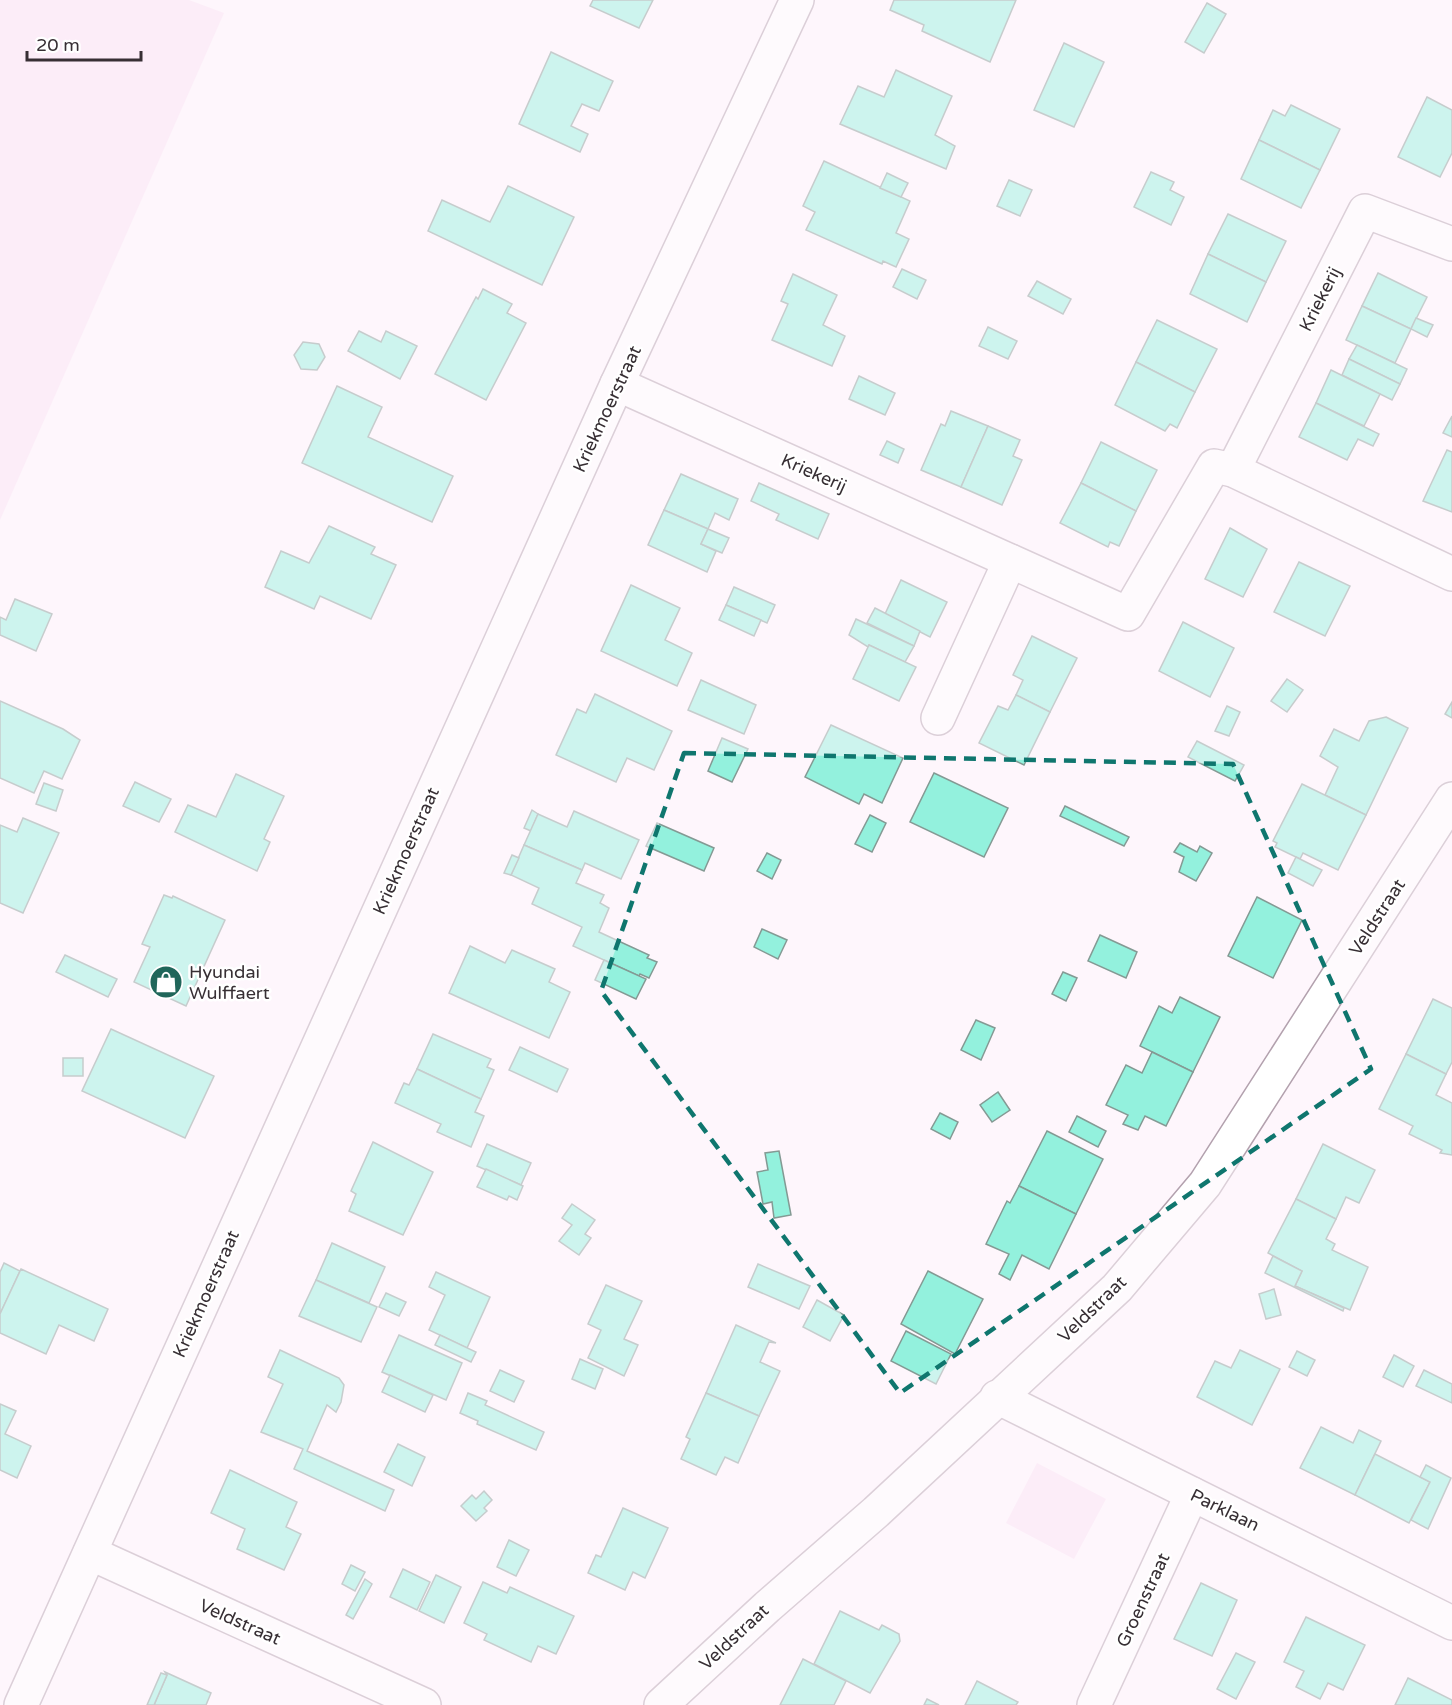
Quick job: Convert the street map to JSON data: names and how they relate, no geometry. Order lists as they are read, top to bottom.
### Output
{
  "streets": {
    "street": [
      "Kriekerij",
      "Kriekmoerstraat",
      "Veldstraat",
      "Parklaan",
      "Groenstraat"
    ]
  },
  "crossings": [
    ["Kriekerij", "Kriekmoerstraat"],
    ["Kriekmoerstraat", "Veldstraat"],
    ["Veldstraat", "Parklaan"],
    ["Parklaan", "Groenstraat"]
  ],
  "places": {
    "shop": ["Hyundai Wulffaert"]
  },
  "scale_bar": "20 m"
}
